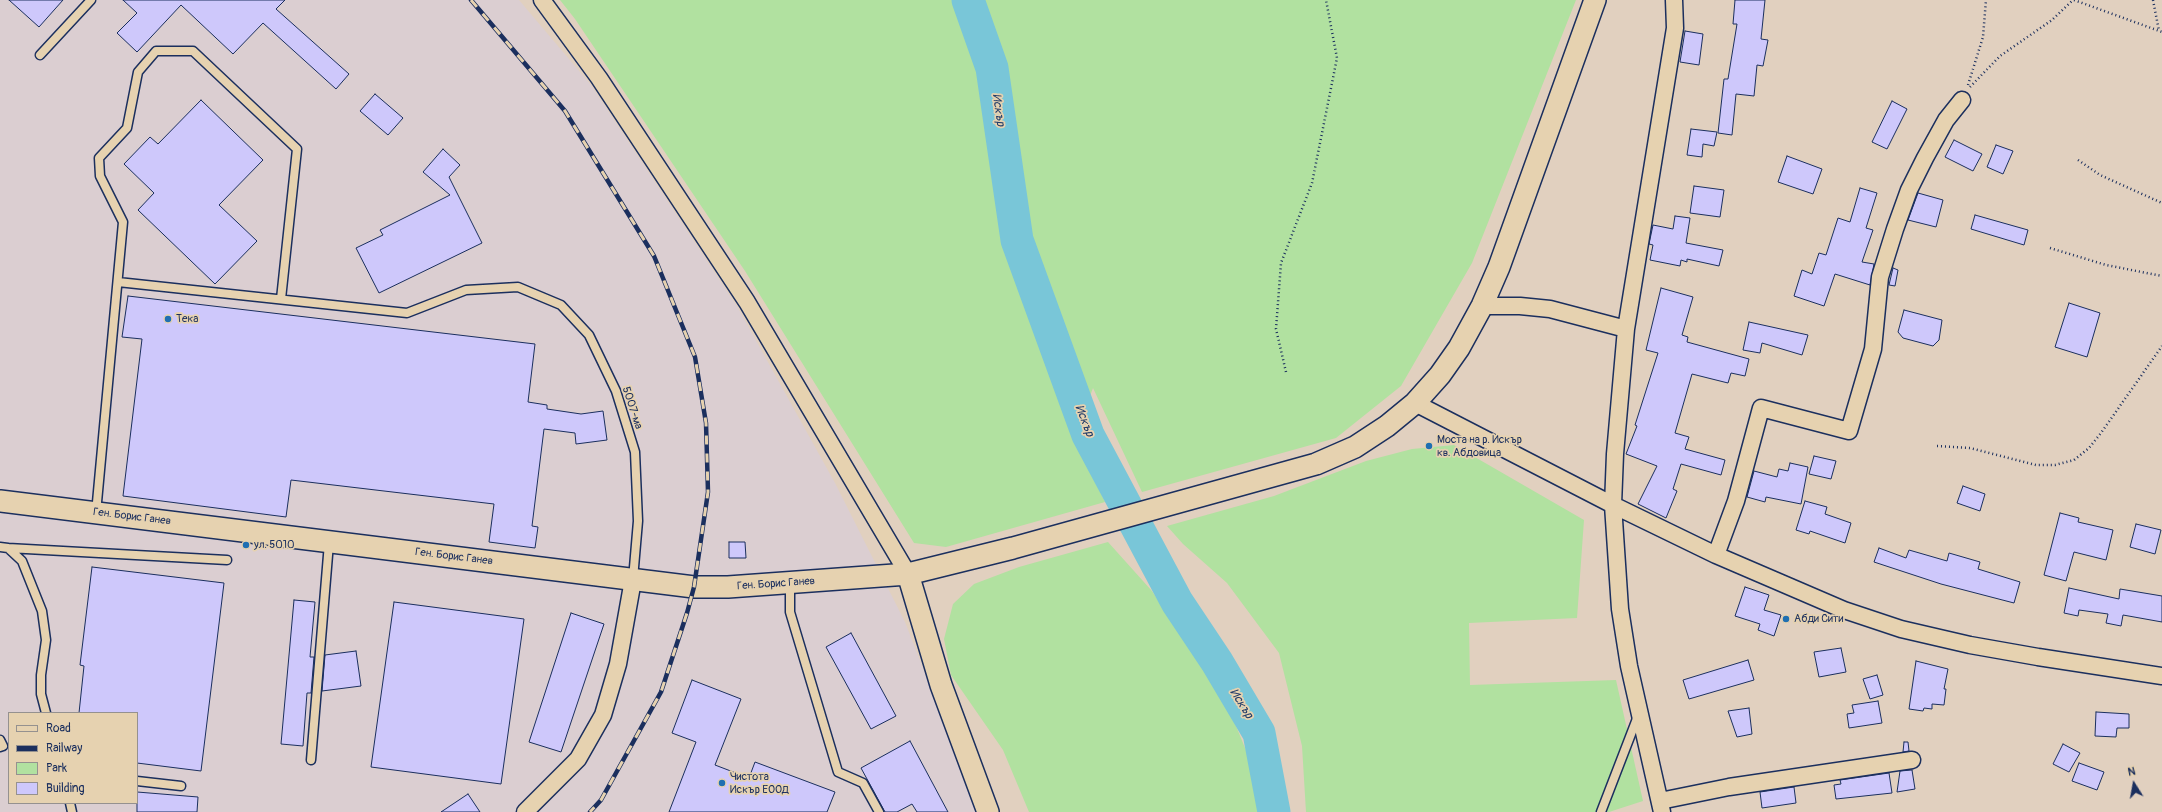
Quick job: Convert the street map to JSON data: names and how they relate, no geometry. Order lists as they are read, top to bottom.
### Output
{
  "streets": {
    "street": ["Ген. Борис Ганев"],
    "lane": ["5007-ма"]
  },
  "crossings": [
    ["5007-ма", "Ген. Борис Ганев"]
  ],
  "water": ["Искър"],
  "places": [
    "Тека",
    "Моста на р. Искър кв. Абдовица",
    "ул. 5010",
    "Абди Сити",
    "Чистота Искър ЕООД"
  ],
  "legend": [
    "Road",
    "Railway",
    "Park",
    "Building"
  ],
  "north": "top"
}
